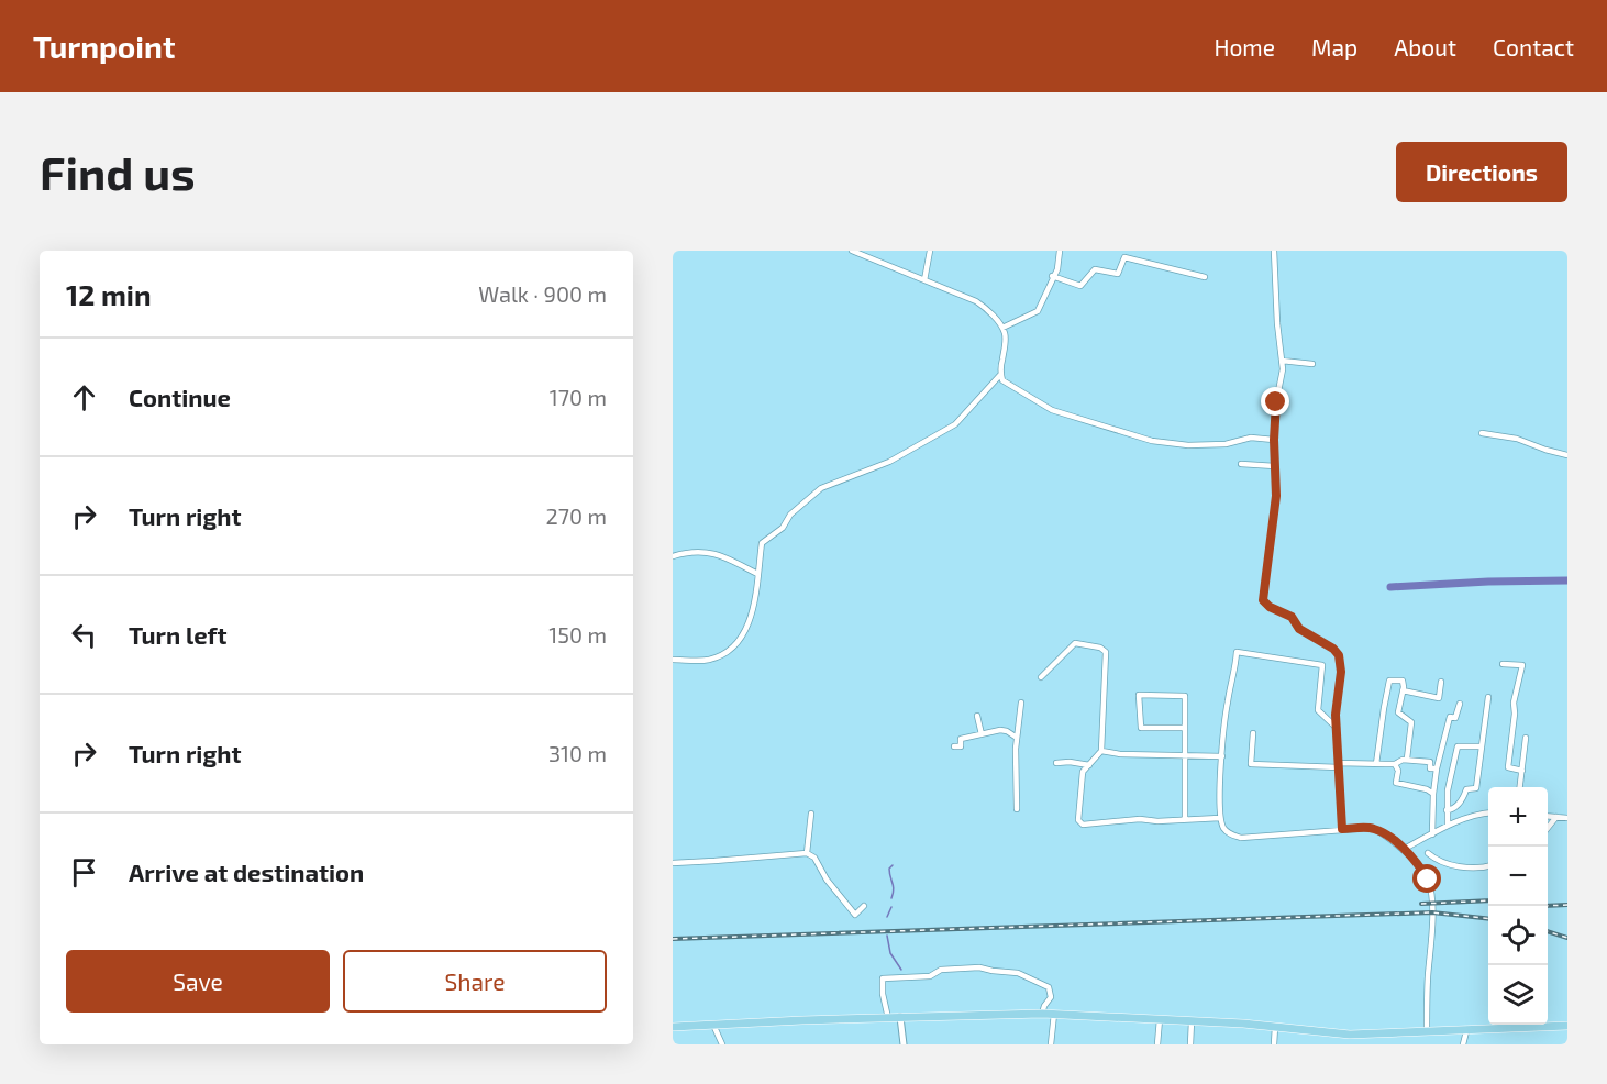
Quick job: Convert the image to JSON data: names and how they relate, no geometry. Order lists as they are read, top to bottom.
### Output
{
  "page": {
    "header": "Turnpoint",
    "nav": [
      "Home",
      "Map",
      "About",
      "Contact"
    ],
    "buttons": [
      "Directions",
      ["Save", "Share"]
    ],
    "title": "Find us",
    "heading": ["12 min", "Walk · 900 m"],
    "list": [
      ["Continue", "170 m"],
      ["Turn right", "270 m"],
      ["Turn left", "150 m"],
      ["Turn right", "310 m"],
      "Arrive at destination"
    ],
    "map_buttons": ["+", "−"]
  }
}
